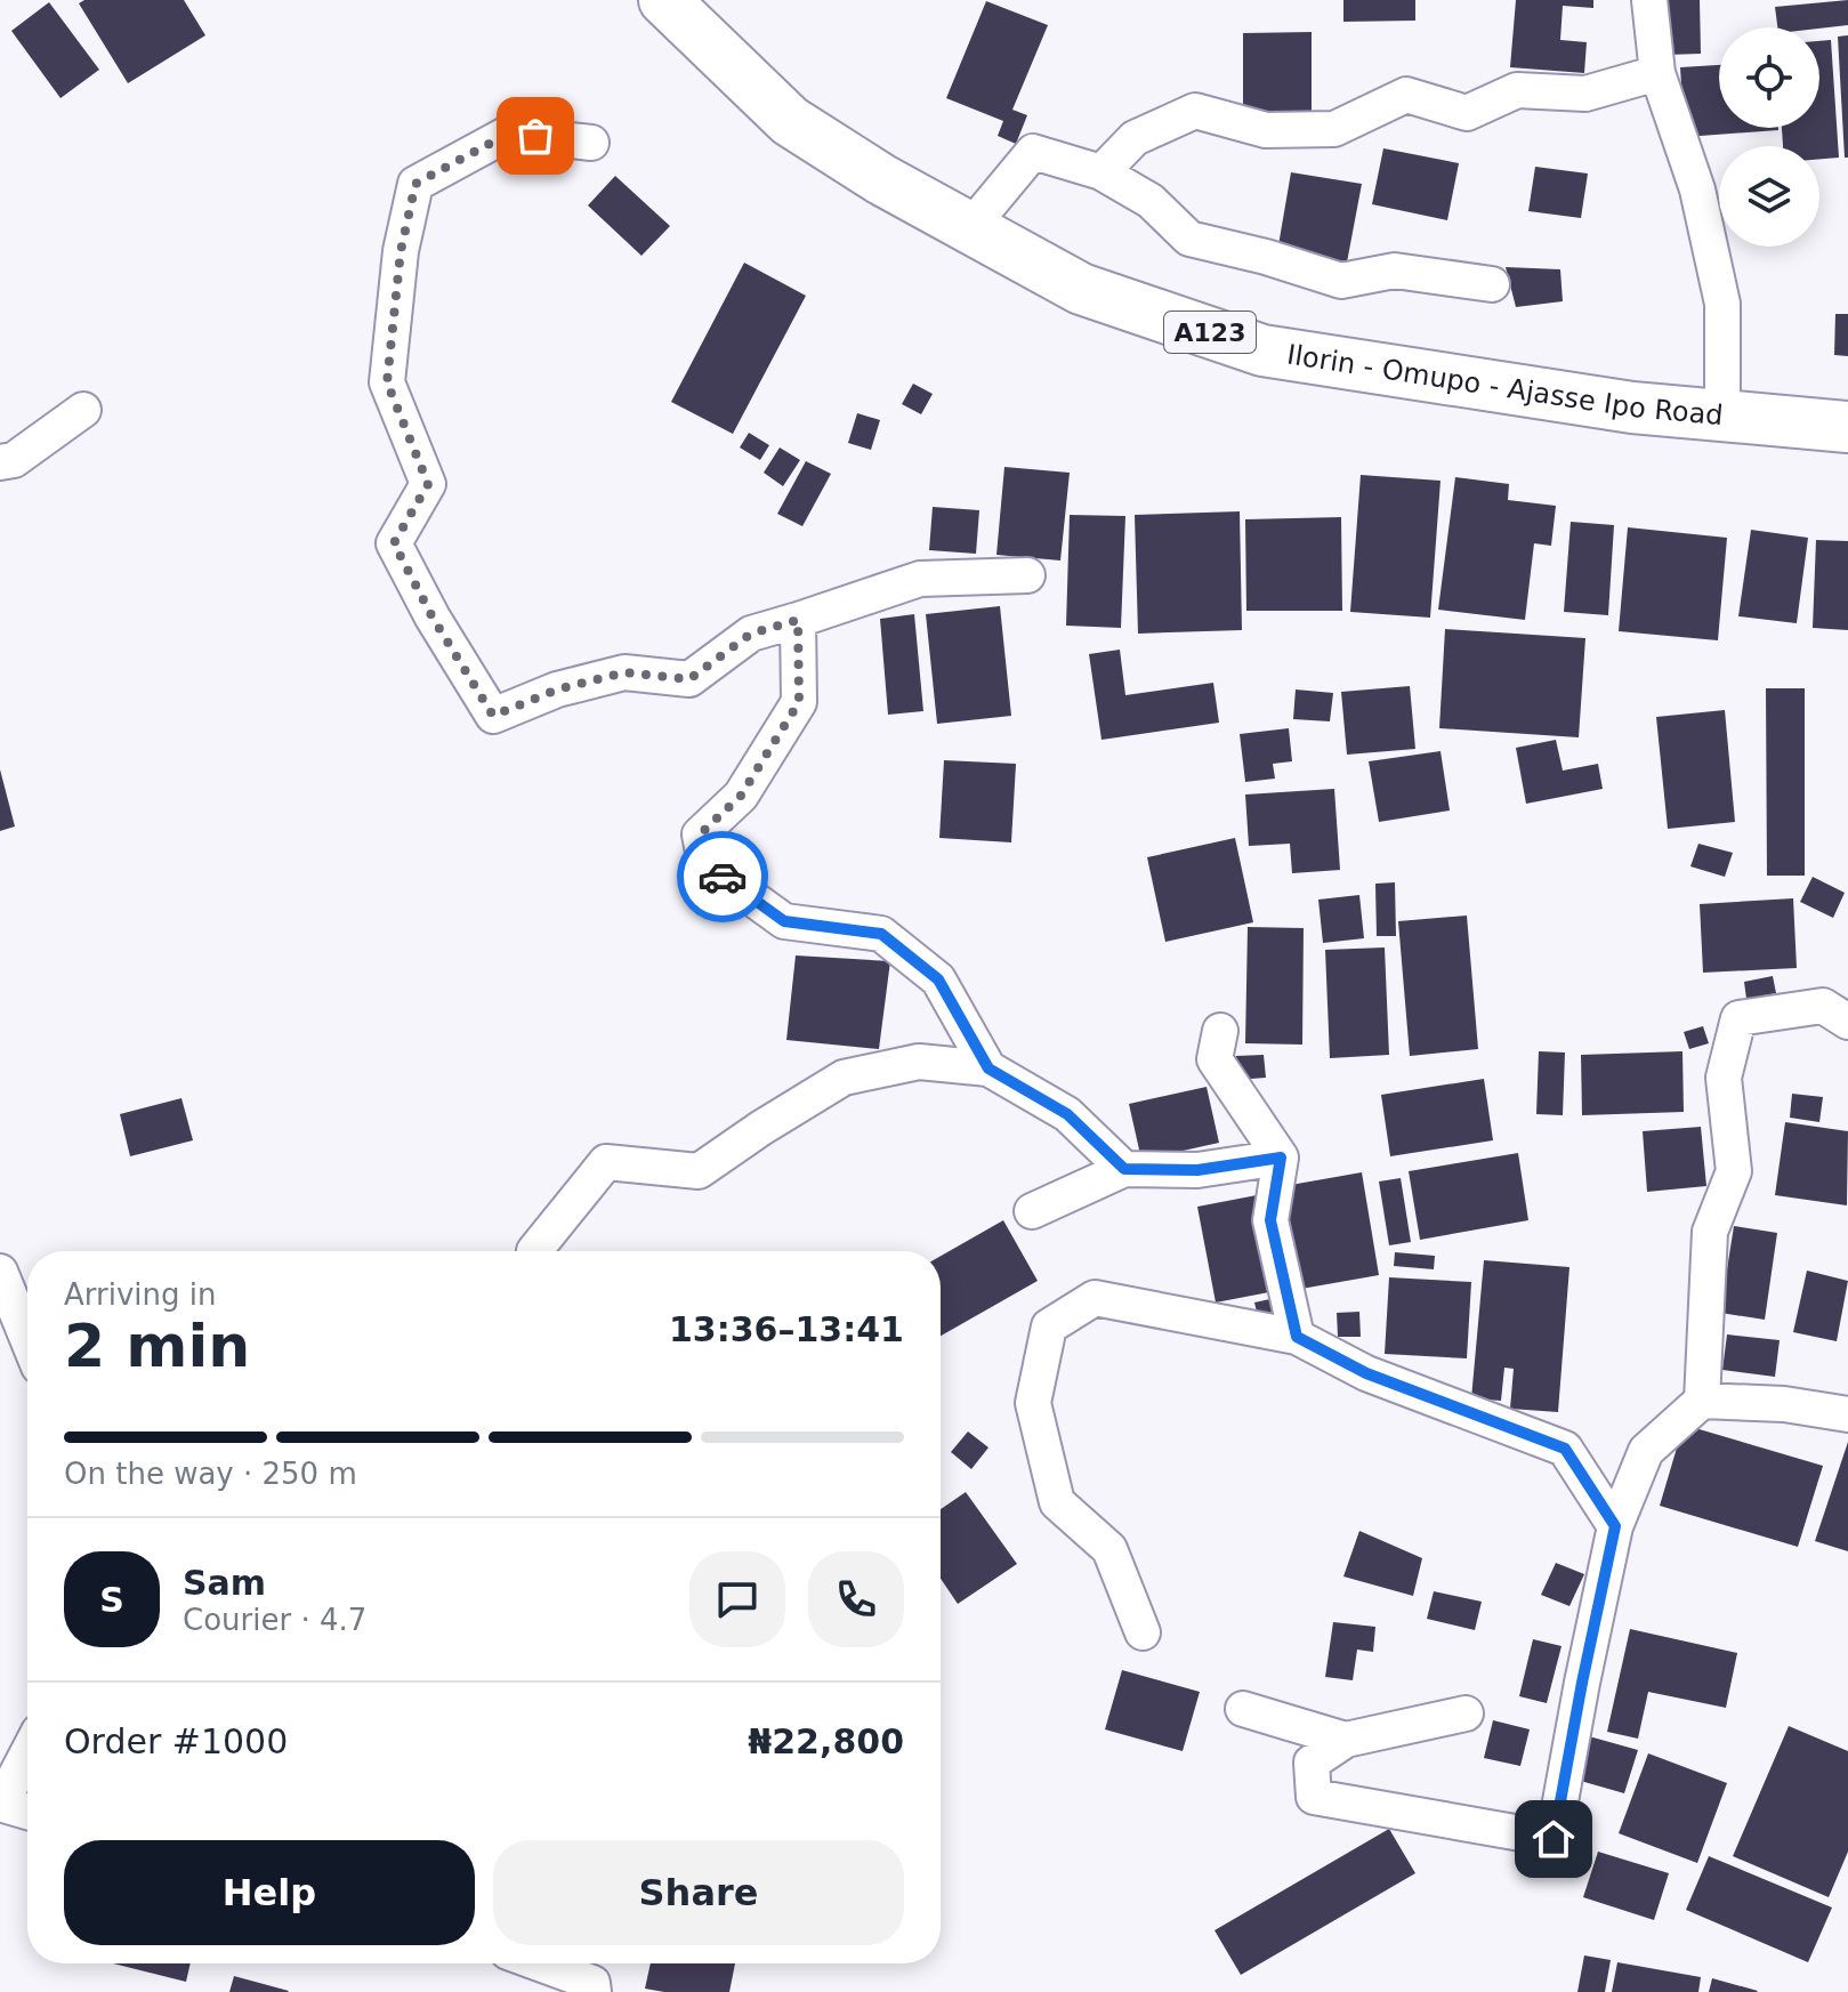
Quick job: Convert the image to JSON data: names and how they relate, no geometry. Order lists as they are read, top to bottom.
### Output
{
  "streets": {
    "highway": ["A123", "Ilorin - Omupo - Ajasse Ipo Road"]
  },
  "page": {
    "heading": ["2 min", "Arriving in", "13:36–13:41"],
    "panel": [
      "Sam",
      "Courier · 4.7",
      "Order #1000",
      "₦22,800"
    ],
    "bar": "On the way · 250 m",
    "round": "S",
    "buttons": ["Help", "Share"]
  }
}
